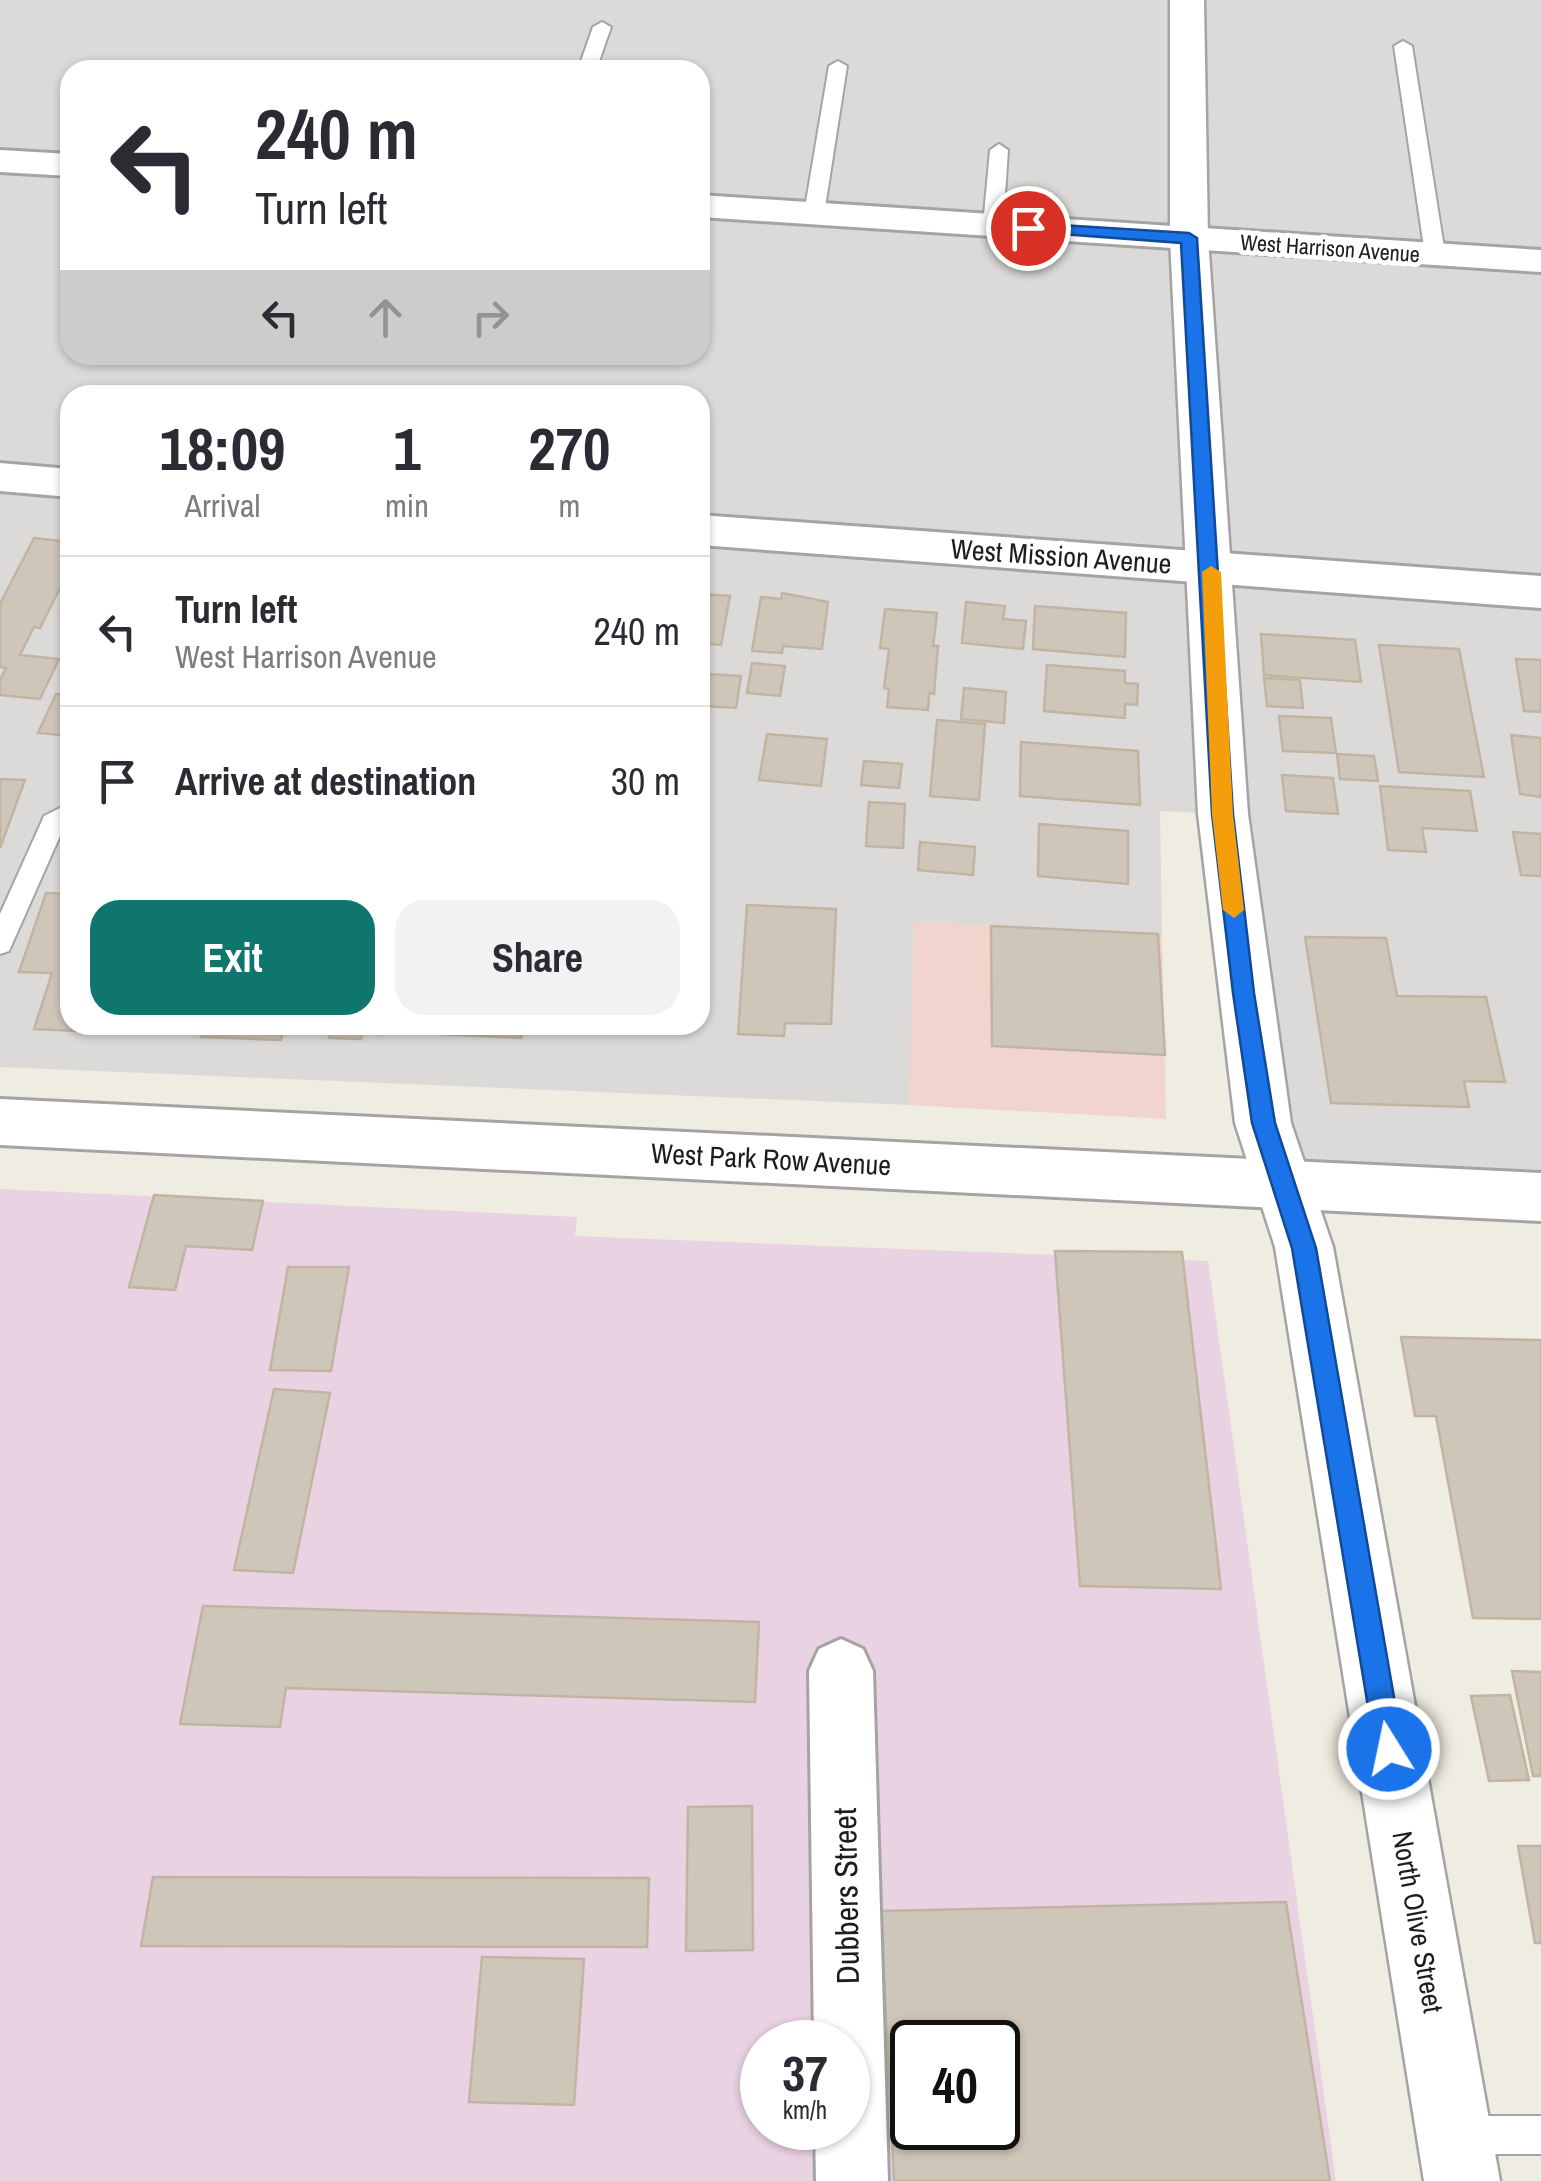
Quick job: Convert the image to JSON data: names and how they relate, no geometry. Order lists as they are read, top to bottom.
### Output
{
  "streets": {
    "street": [
      "West Harrison Avenue",
      "West Mission Avenue",
      "West Park Row Avenue",
      "Dubbers Street",
      "North Olive Street"
    ]
  },
  "crossings": [
    ["West Harrison Avenue", "North Olive Street"],
    ["West Mission Avenue", "North Olive Street"],
    ["West Park Row Avenue", "North Olive Street"]
  ],
  "page": {
    "turn": ["240 m", "Turn left"],
    "eta": [
      "18:09",
      "Arrival",
      "1",
      "min",
      "270",
      "m"
    ],
    "list": [
      {
        "name": "Turn left",
        "note": "West Harrison Avenue",
        "value": "240 m"
      },
      {
        "name": "Arrive at destination",
        "value": "30 m"
      }
    ],
    "buttons": ["Exit", "Share"],
    "speed": "37 km/h",
    "limit": "40"
  }
}
